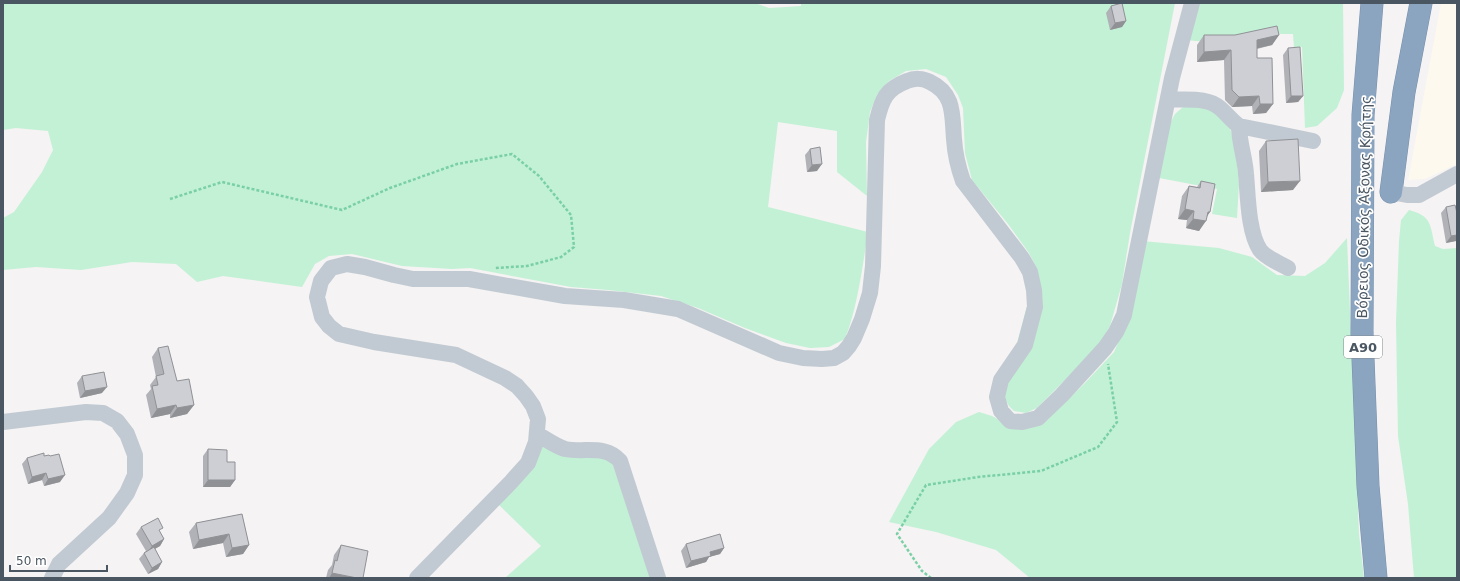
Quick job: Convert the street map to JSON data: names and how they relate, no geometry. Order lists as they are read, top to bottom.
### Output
{
  "streets": {
    "highway": ["Βόρειος Οδικός Άξονας Κρήτης", "Α90"]
  },
  "scale_bar": "50 m"
}
